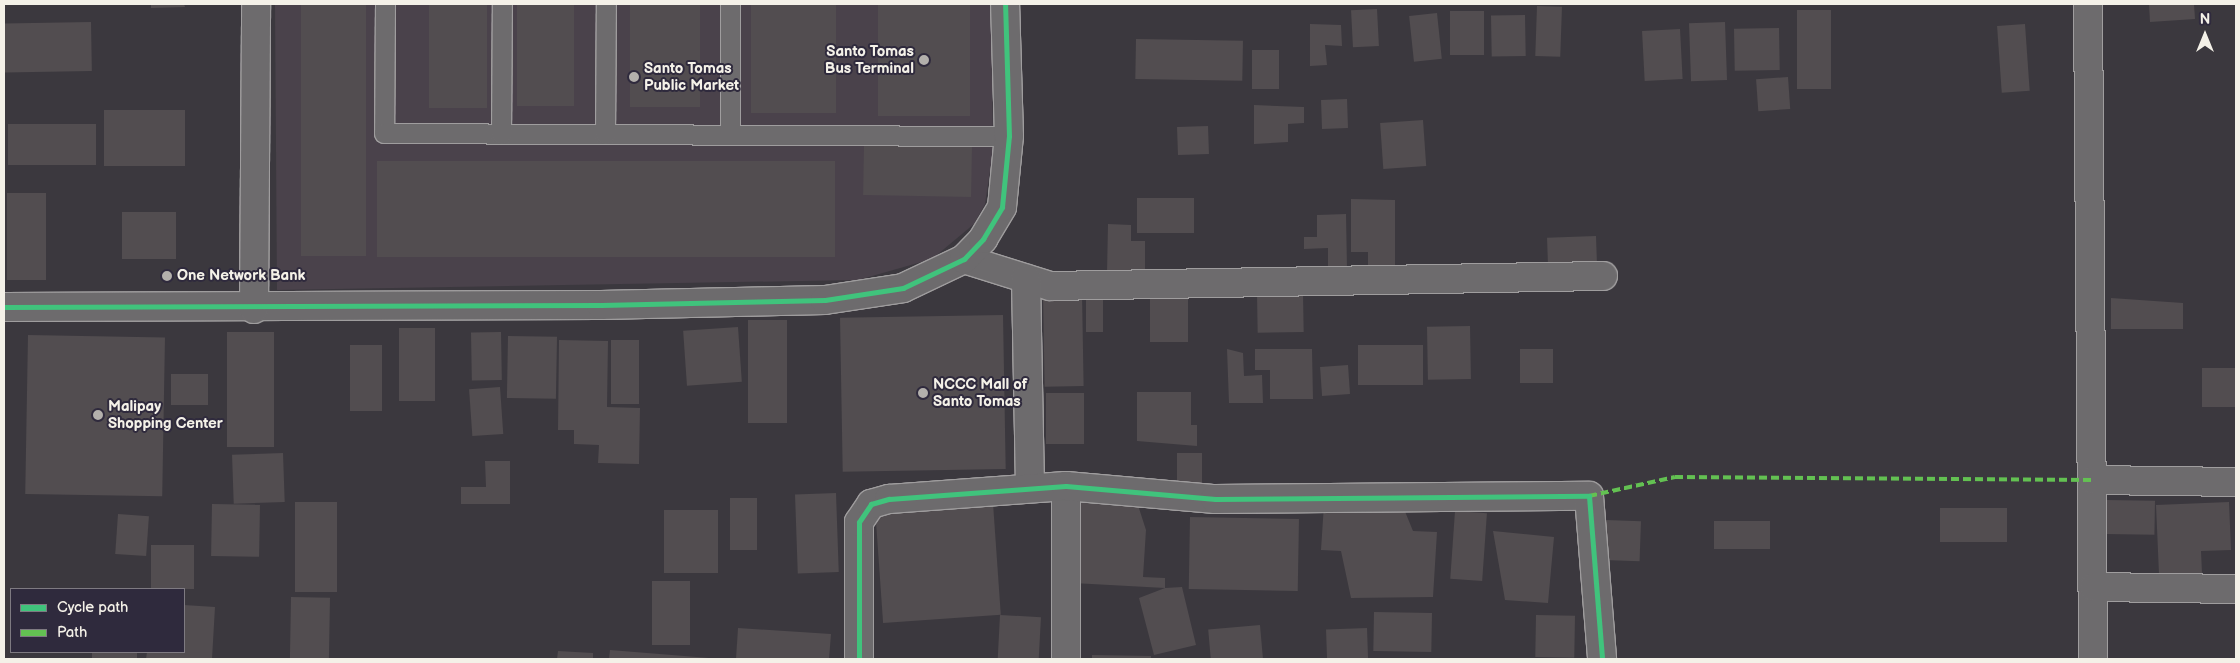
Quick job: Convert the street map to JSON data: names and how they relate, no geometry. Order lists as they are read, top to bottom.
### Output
{
  "places": [
    "Santo Tomas Bus Terminal",
    "Santo Tomas Public Market",
    "One Network Bank",
    "NCCC Mall of Santo Tomas",
    "Malipay Shopping Center"
  ],
  "legend": ["Cycle path", "Path"],
  "north": "top"
}
